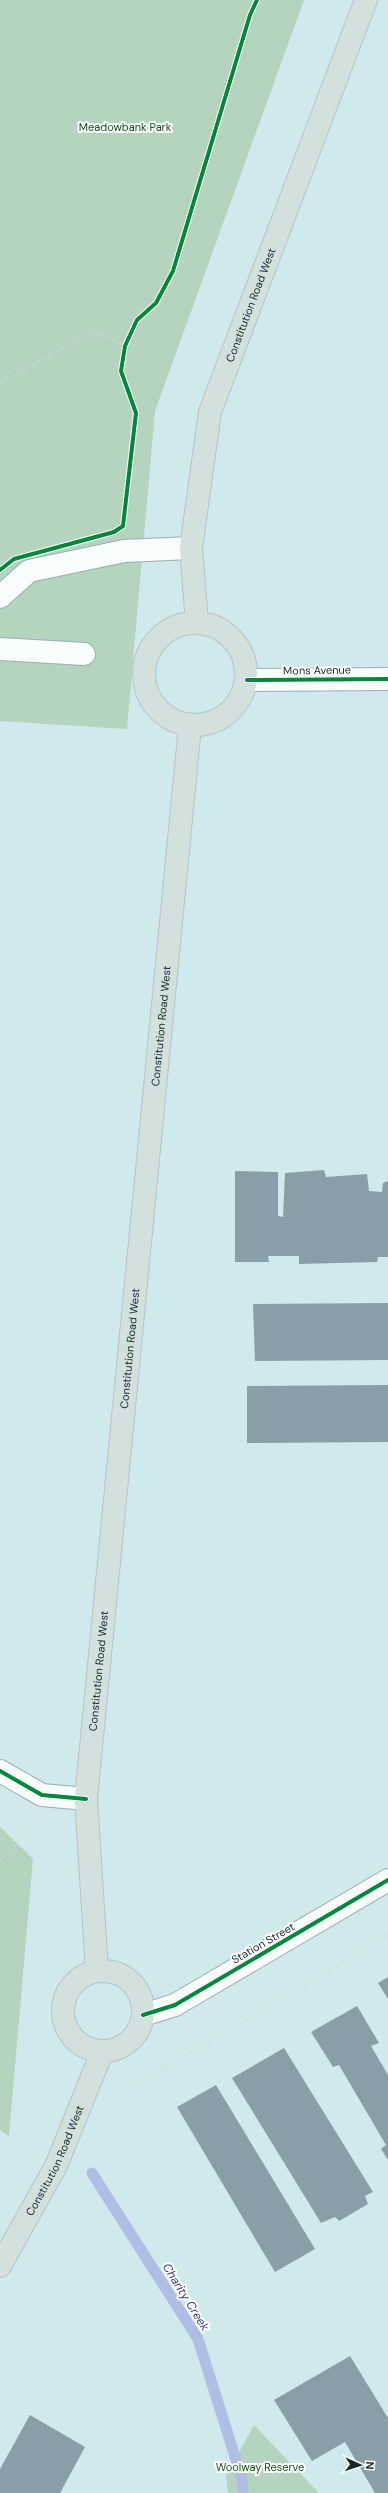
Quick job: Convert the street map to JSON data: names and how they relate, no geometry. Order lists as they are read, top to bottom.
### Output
{
  "streets": {
    "main road": ["Constitution Road West"],
    "street": ["Mons Avenue", "Station Street"]
  },
  "crossings": [
    ["Constitution Road West", "Mons Avenue"],
    ["Constitution Road West", "Station Street"]
  ],
  "water": ["Charity Creek"],
  "parks": ["Meadowbank Park", "Woolway Reserve"],
  "north": "right"
}
